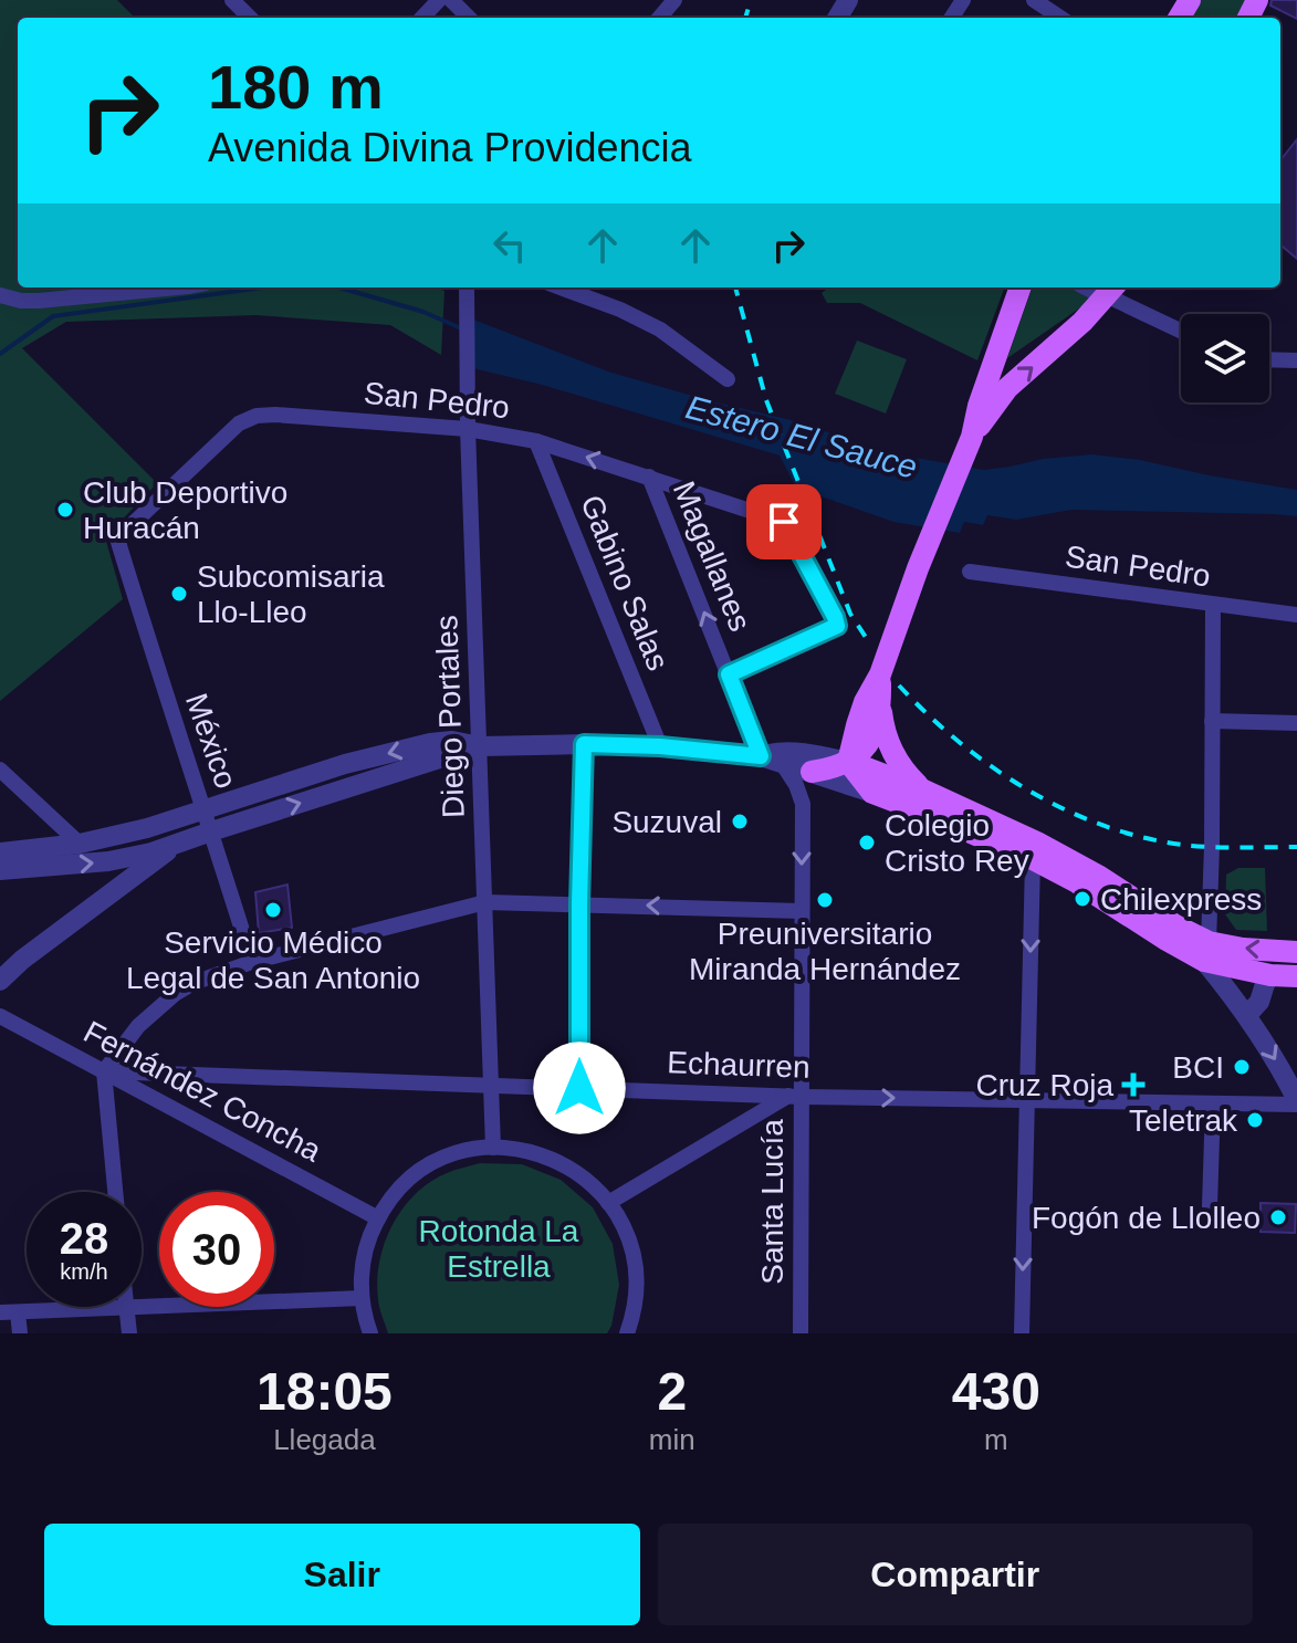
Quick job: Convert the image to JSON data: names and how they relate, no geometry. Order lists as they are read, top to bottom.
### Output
{
  "streets": {
    "street": [
      "San Pedro",
      "Magallanes",
      "Gabino Salas",
      "Diego Portales",
      "México",
      "Echaurren",
      "Fernández Concha",
      "Santa Lucía"
    ]
  },
  "crossings": [
    ["San Pedro", "Magallanes"],
    ["San Pedro", "Gabino Salas"],
    ["San Pedro", "Diego Portales"],
    ["San Pedro", "México"],
    ["Diego Portales", "Echaurren"],
    ["Echaurren", "Fernández Concha"],
    ["Echaurren", "Santa Lucía"]
  ],
  "one_way": ["Magallanes"],
  "water": ["Estero El Sauce"],
  "parks": ["Rotonda La Estrella"],
  "places": {
    "other": [
      "Club Deportivo Huracán",
      "Subcomisaria Llo-Lleo",
      "Suzuval",
      "Colegio Cristo Rey",
      "Chilexpress",
      "Preuniversitario Miranda Hernández",
      "Servicio Médico Legal de San Antonio",
      "BCI",
      "Teletrak",
      "Fogón de Llolleo"
    ],
    "health": ["Cruz Roja"]
  },
  "page": {
    "turn": ["180 m", "Avenida Divina Providencia"],
    "speed": "28 km/h",
    "limit": "30",
    "eta": [
      "18:05",
      "Llegada",
      "2",
      "min",
      "430",
      "m"
    ],
    "buttons": ["Salir", "Compartir"]
  }
}
